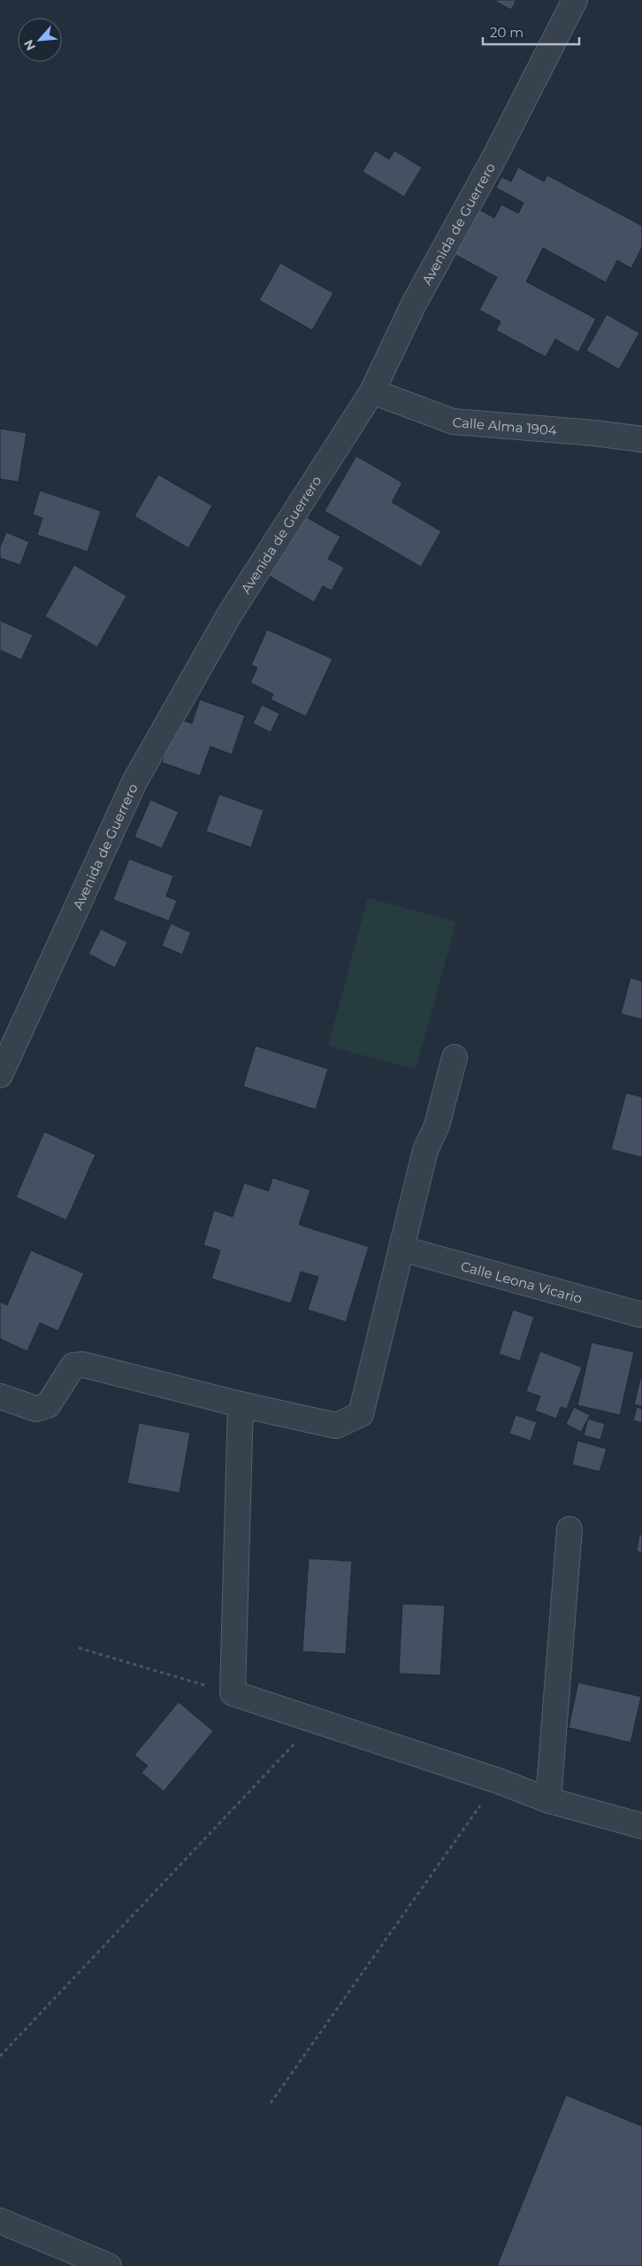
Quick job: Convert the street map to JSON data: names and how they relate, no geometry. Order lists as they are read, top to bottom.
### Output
{
  "streets": {
    "street": ["Avenida de Guerrero", "Calle Alma 1904", "Calle Leona Vicario"]
  },
  "crossings": [
    ["Avenida de Guerrero", "Calle Alma 1904"]
  ],
  "scale_bar": "20 m",
  "north": "bottom left"
}
